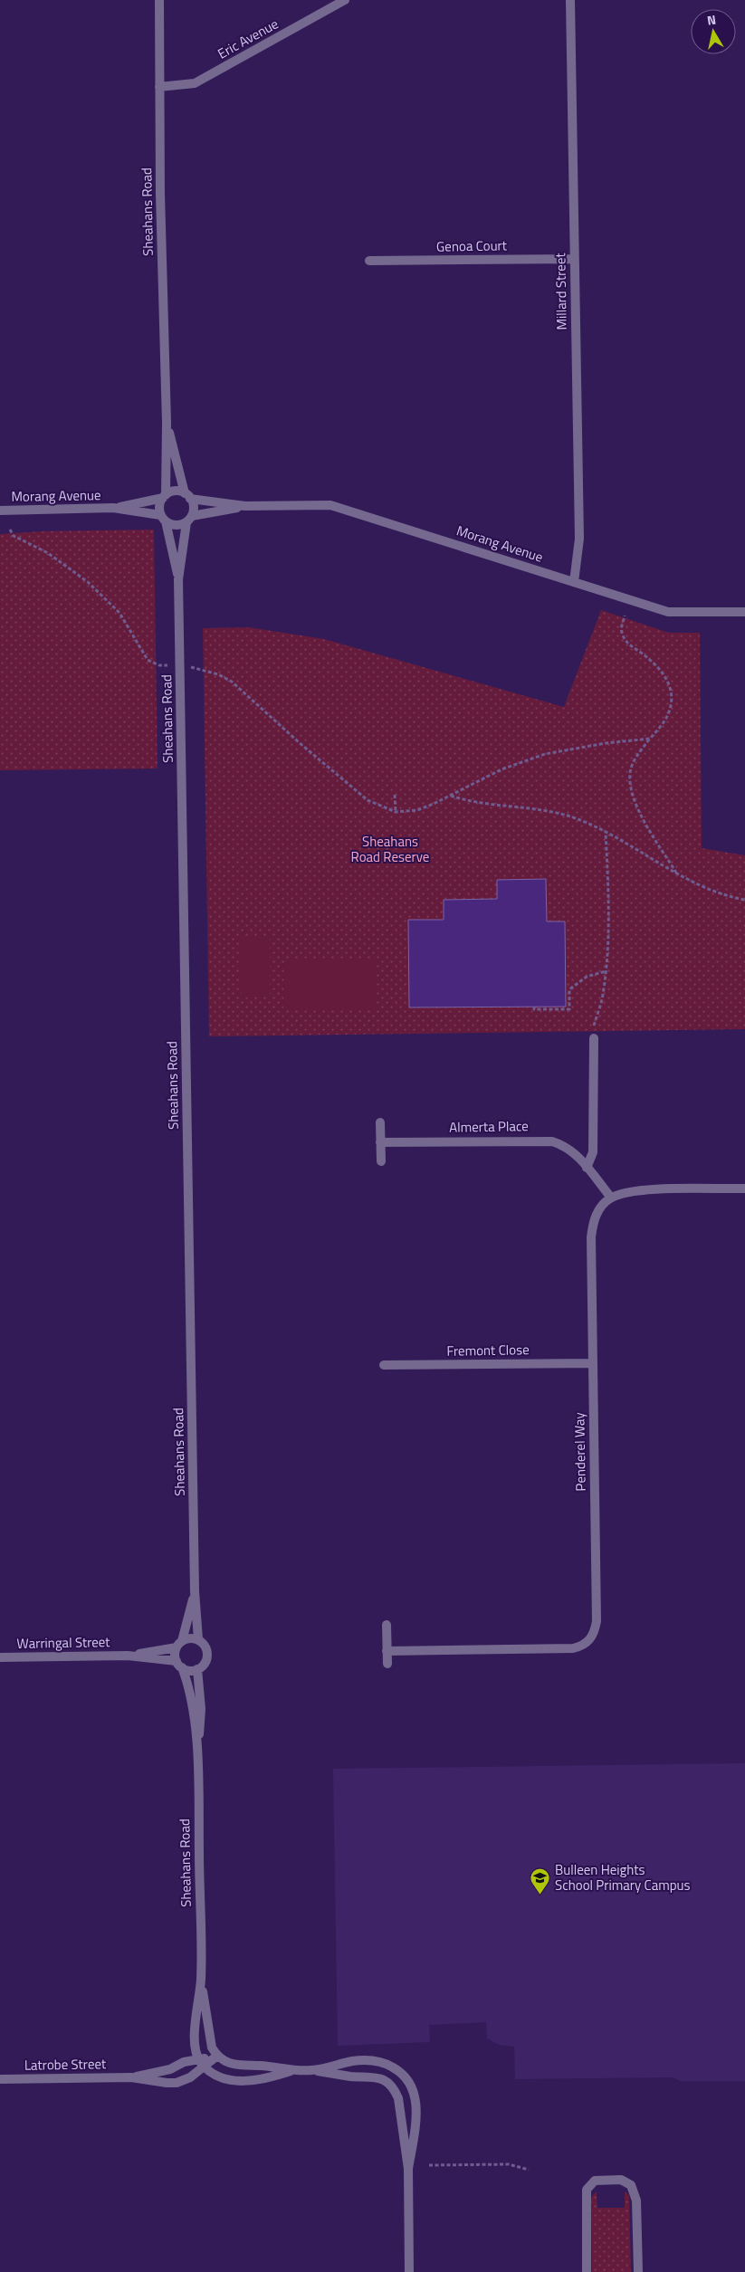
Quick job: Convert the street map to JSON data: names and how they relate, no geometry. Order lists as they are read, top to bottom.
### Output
{
  "streets": {
    "street": [
      "Eric Avenue",
      "Sheahans Road",
      "Genoa Court",
      "Millard Street",
      "Morang Avenue",
      "Almerta Place",
      "Fremont Close",
      "Penderel Way",
      "Warringal Street",
      "Latrobe Street"
    ]
  },
  "crossings": [
    ["Eric Avenue", "Sheahans Road"],
    ["Sheahans Road", "Morang Avenue"],
    ["Sheahans Road", "Warringal Street"],
    ["Sheahans Road", "Latrobe Street"],
    ["Genoa Court", "Millard Street"],
    ["Millard Street", "Morang Avenue"],
    ["Almerta Place", "Penderel Way"],
    ["Fremont Close", "Penderel Way"]
  ],
  "parks": ["Sheahans Road Reserve"],
  "places": {
    "school or university": ["Bulleen Heights School Primary Campus"]
  },
  "north": "top"
}
